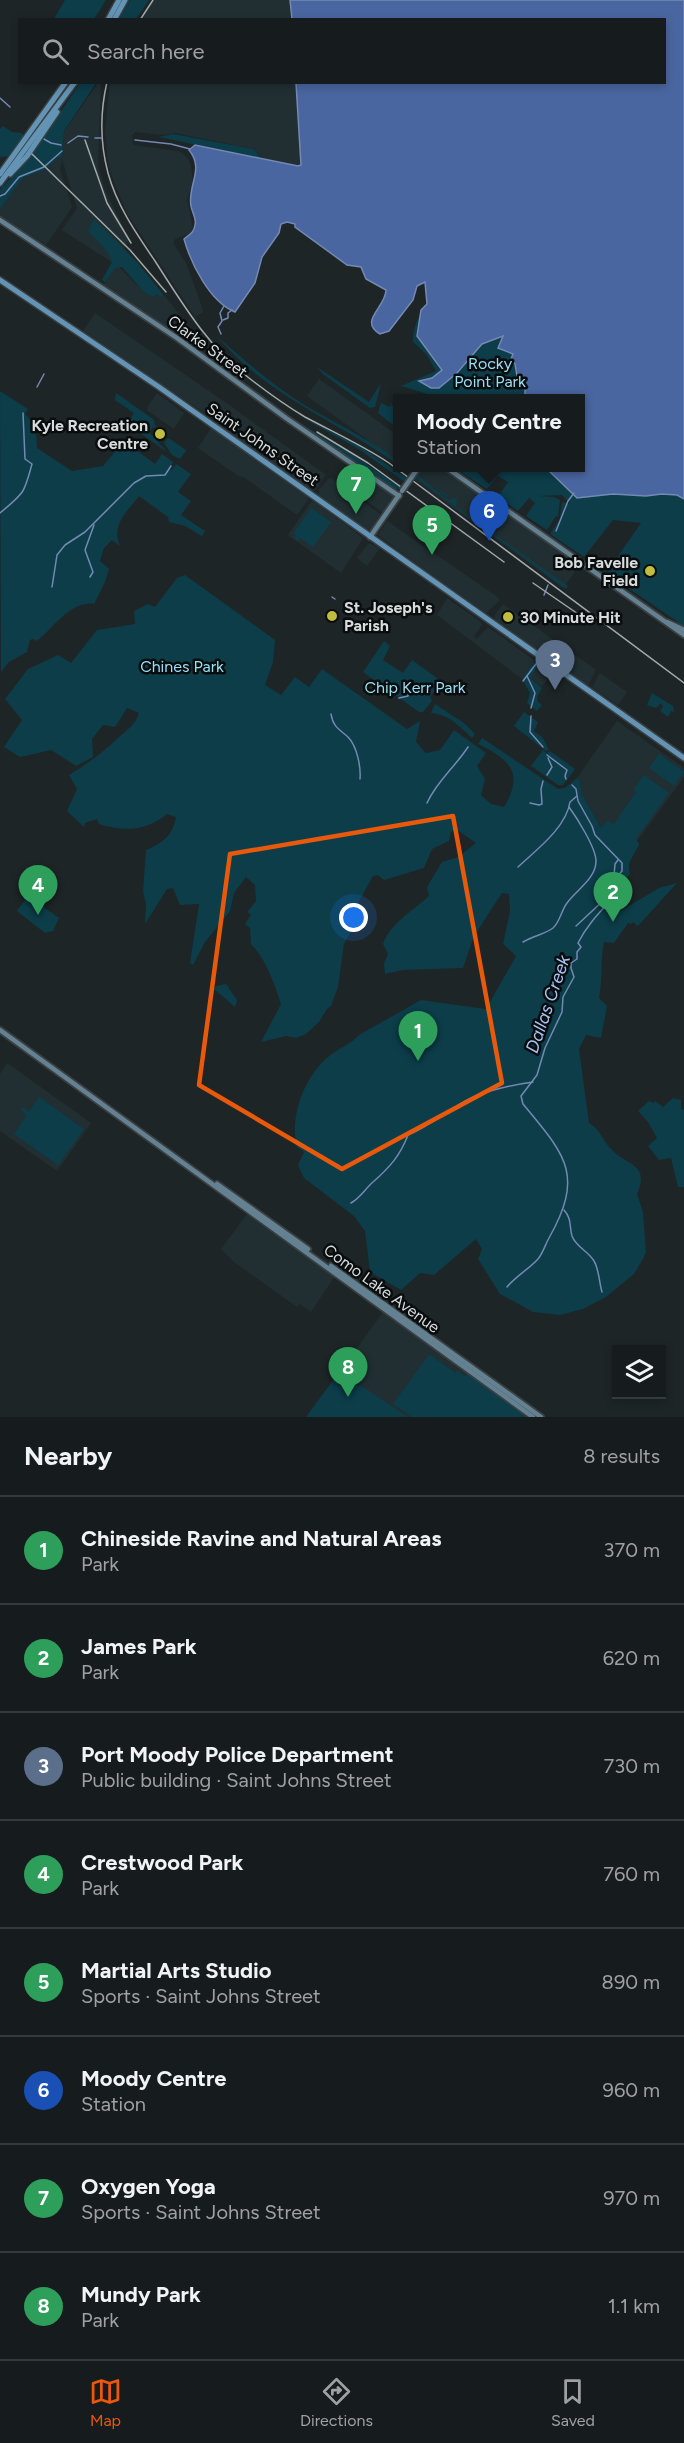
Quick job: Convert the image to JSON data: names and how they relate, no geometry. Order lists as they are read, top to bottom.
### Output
{
  "streets": {
    "main road": ["Clarke Street", "Saint Johns Street", "Como Lake Avenue"]
  },
  "water": ["Dallas Creek"],
  "parks": ["Rocky Point Park", "Chines Park", "Chip Kerr Park"],
  "places": [
    "Kyle Recreation Centre",
    "Bob Favelle Field",
    "St. Joseph's Parish",
    "30 Minute Hit"
  ],
  "page": {
    "search": "Search here",
    "popup": ["Moody Centre", "Station"],
    "pins": [
      "7",
      "6",
      "5",
      "3",
      "4",
      "2",
      "1",
      "8"
    ],
    "heading": ["Nearby", "8 results"],
    "list": [
      {
        "mark": "1",
        "name": "Chineside Ravine and Natural Areas",
        "note": "Park",
        "value": "370 m"
      },
      {
        "mark": "2",
        "name": "James Park",
        "note": "Park",
        "value": "620 m"
      },
      {
        "mark": "3",
        "name": "Port Moody Police Department",
        "note": "Public building · Saint Johns Street",
        "value": "730 m"
      },
      {
        "mark": "4",
        "name": "Crestwood Park",
        "note": "Park",
        "value": "760 m"
      },
      {
        "mark": "5",
        "name": "Martial Arts Studio",
        "note": "Sports · Saint Johns Street",
        "value": "890 m"
      },
      {
        "mark": "6",
        "name": "Moody Centre",
        "note": "Station",
        "value": "960 m"
      },
      {
        "mark": "7",
        "name": "Oxygen Yoga",
        "note": "Sports · Saint Johns Street",
        "value": "970 m"
      },
      {
        "mark": "8",
        "name": "Mundy Park",
        "note": "Park",
        "value": "1.1 km"
      }
    ],
    "nav": ["Map", "Directions", "Saved"]
  }
}
